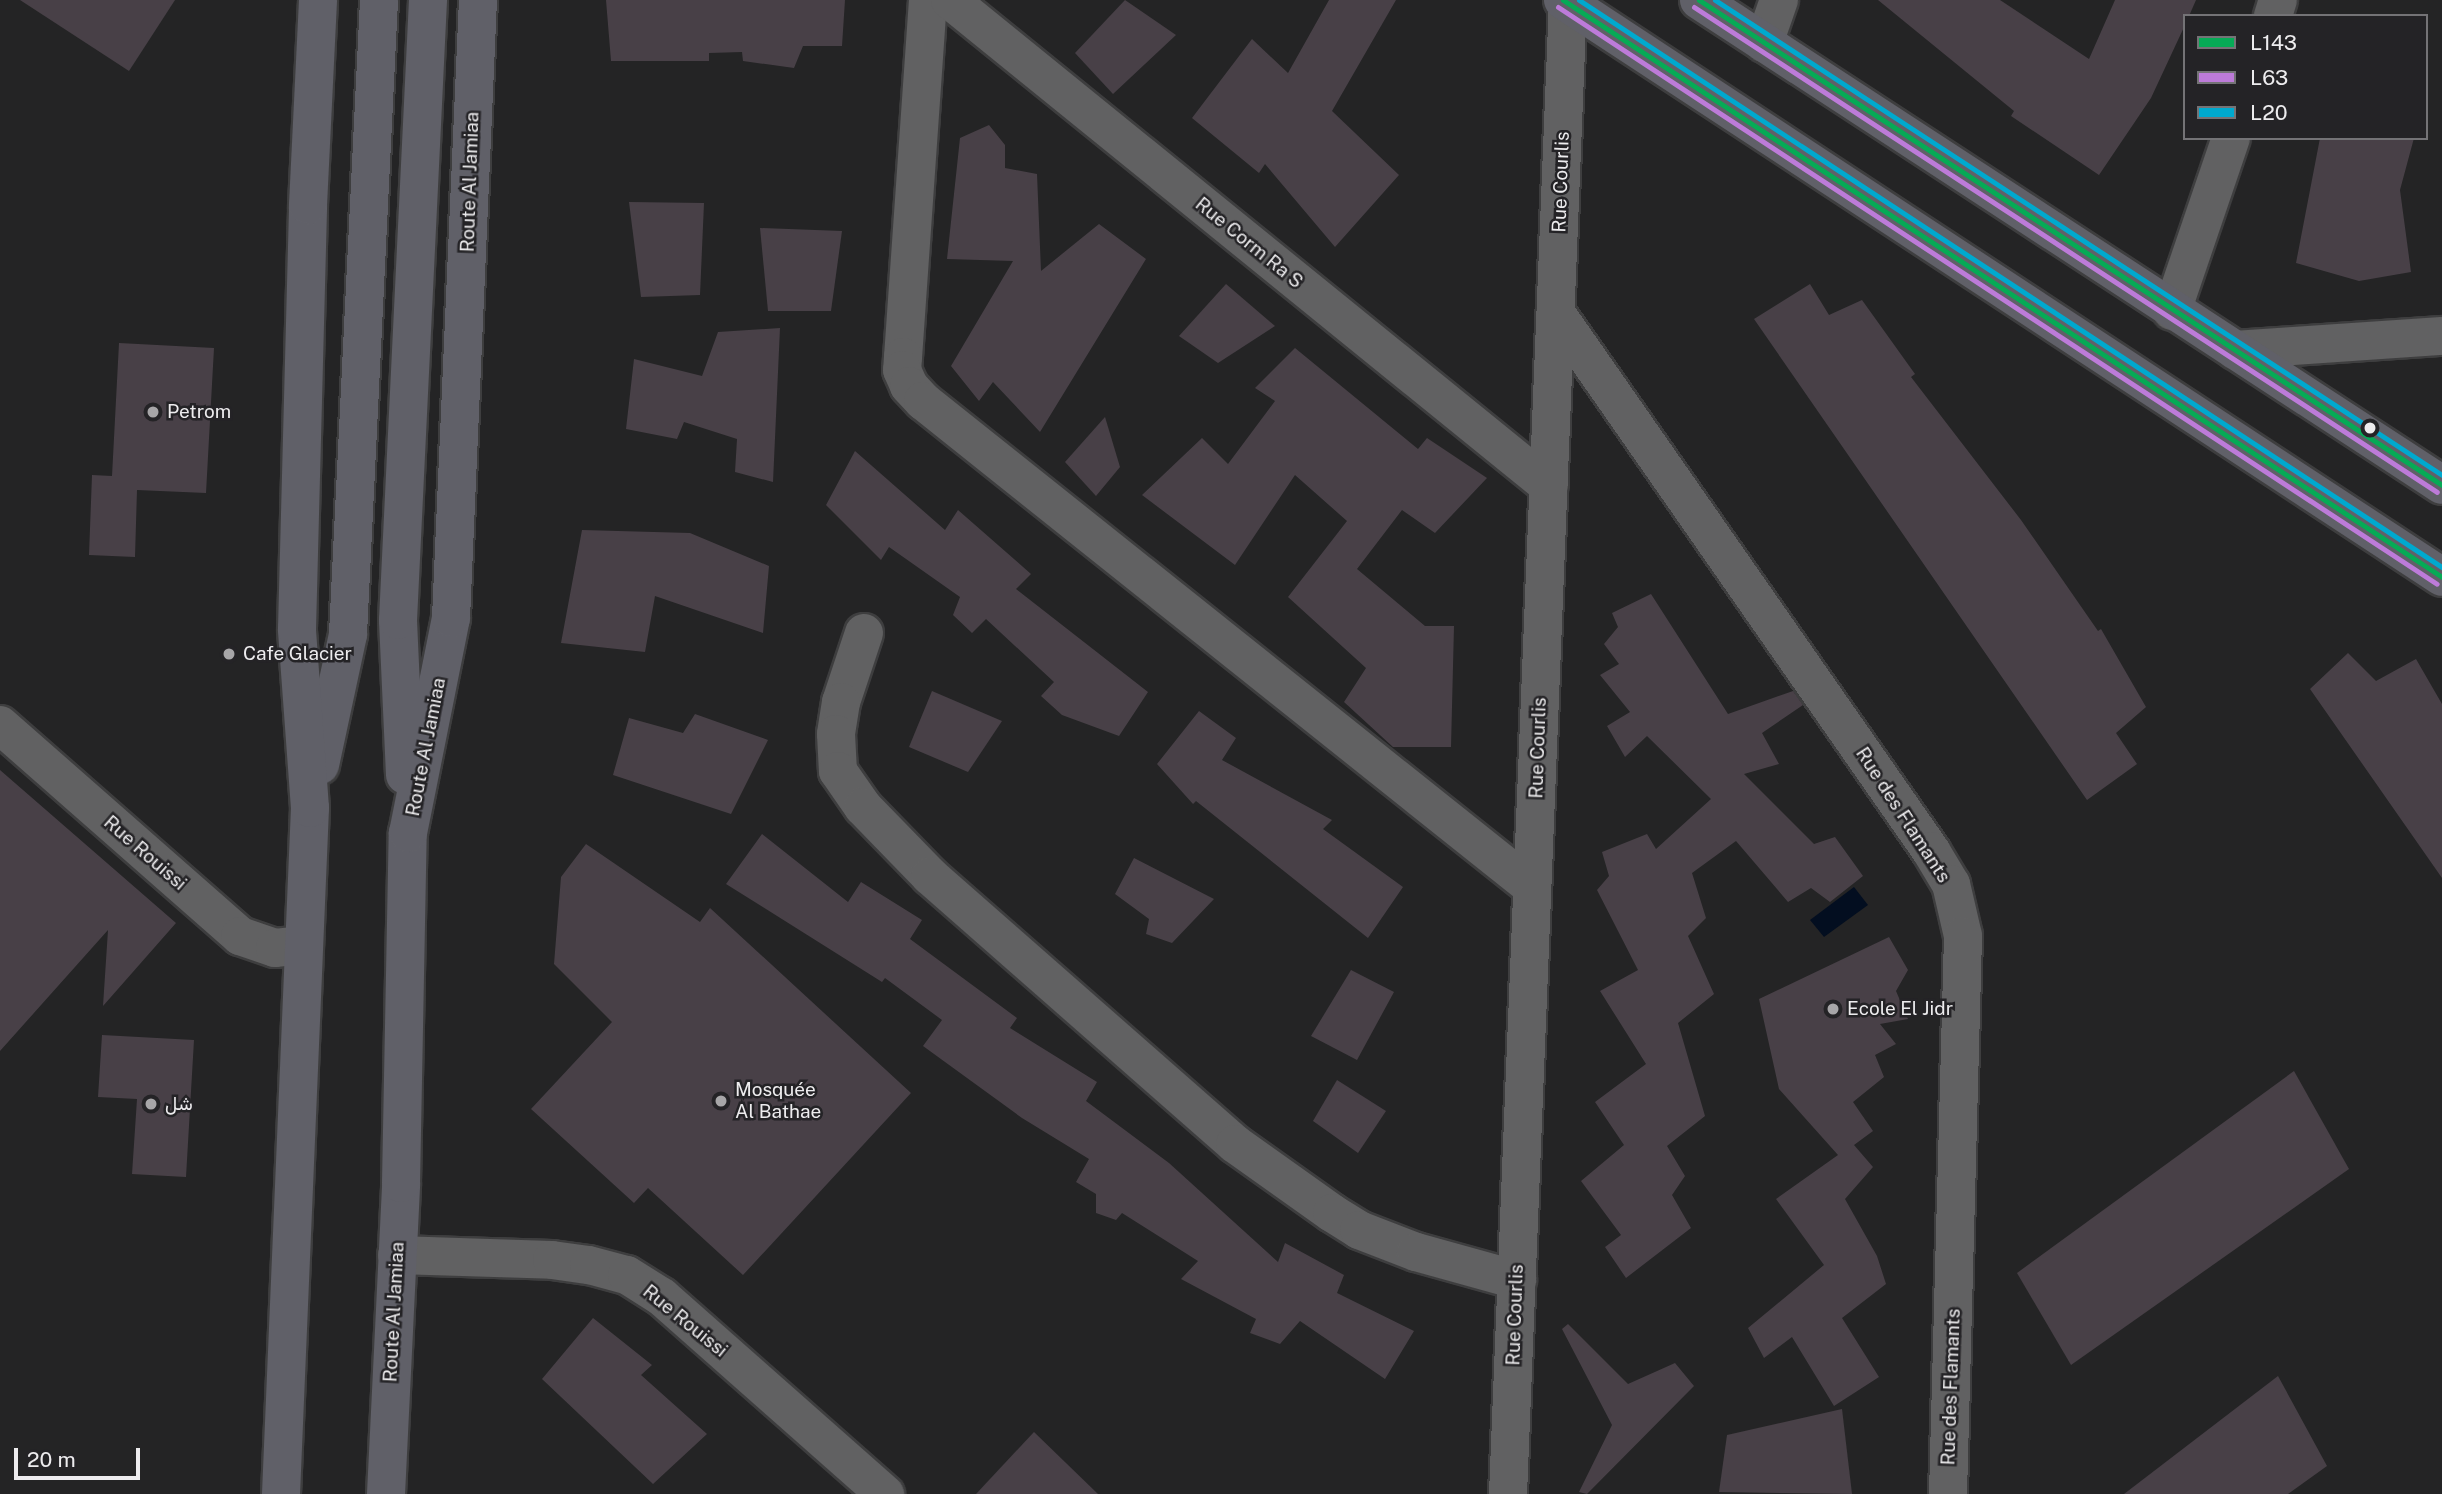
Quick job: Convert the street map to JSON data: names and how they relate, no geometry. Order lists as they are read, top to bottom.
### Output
{
  "streets": {
    "main road": ["Route Al Jamiaa"],
    "street": [
      "Rue Courlis",
      "Rue Corm Ra S",
      "Rue des Flamants",
      "Rue Rouissi"
    ]
  },
  "crossings": [
    ["Route Al Jamiaa", "Rue Rouissi"],
    ["Rue Courlis", "Rue Corm Ra S"],
    ["Rue Courlis", "Rue des Flamants"]
  ],
  "places": [
    "Petrom",
    "Cafe Glacier",
    "Ecole El Jidr",
    "Mosquée Al Bathae",
    "شل"
  ],
  "lines": ["transit line L143", "transit line L20", "transit line L63"],
  "legend": ["L143", "L63", "L20"],
  "scale_bar": "20 m"
}
